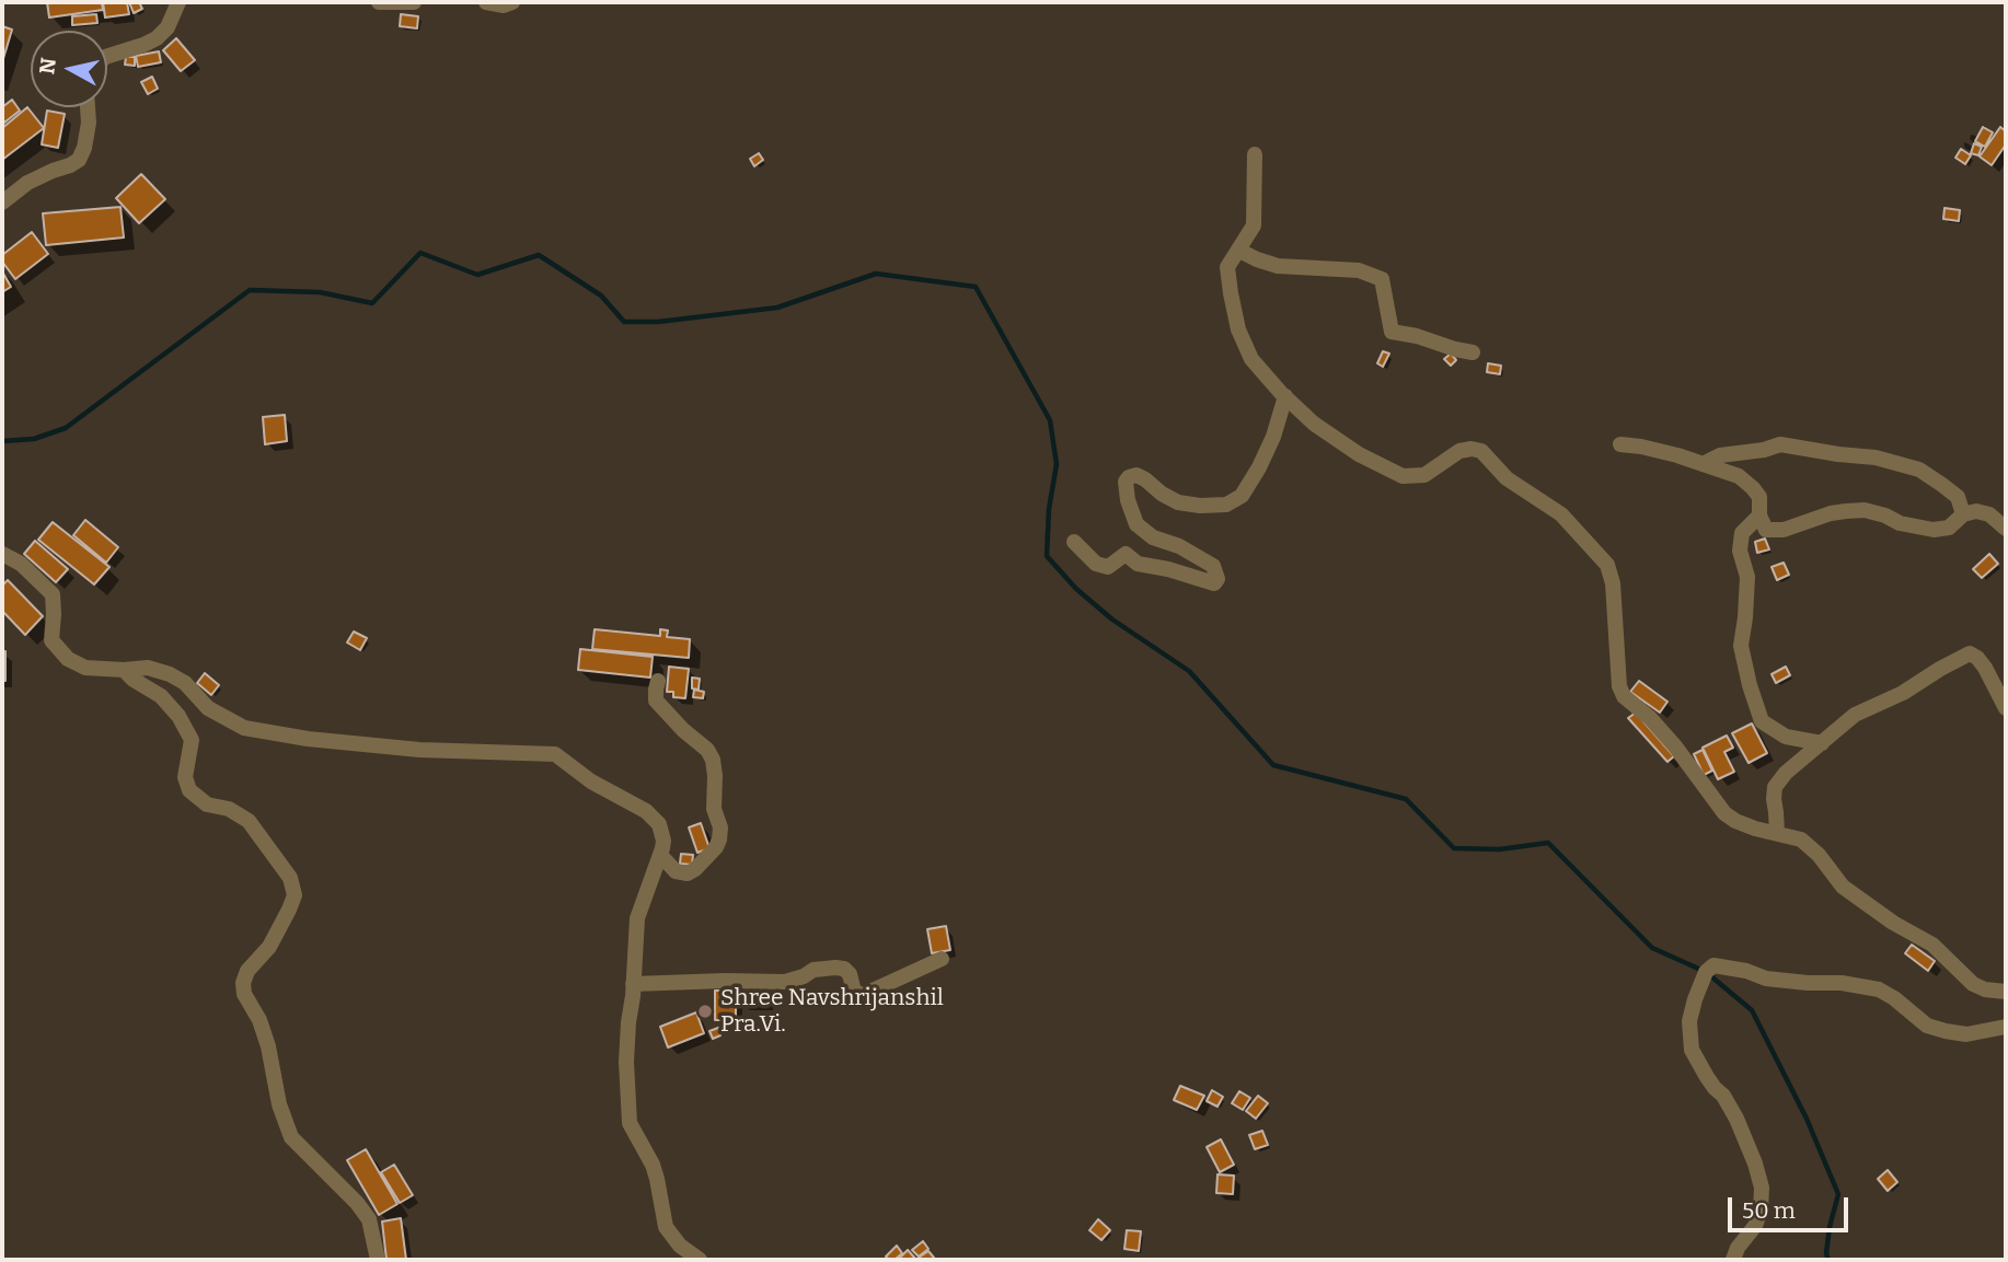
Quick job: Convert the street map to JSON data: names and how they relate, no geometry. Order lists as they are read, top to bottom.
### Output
{
  "places": ["Shree Navshrijanshil Pra.Vi."],
  "scale_bar": "50 m",
  "north": "left"
}
